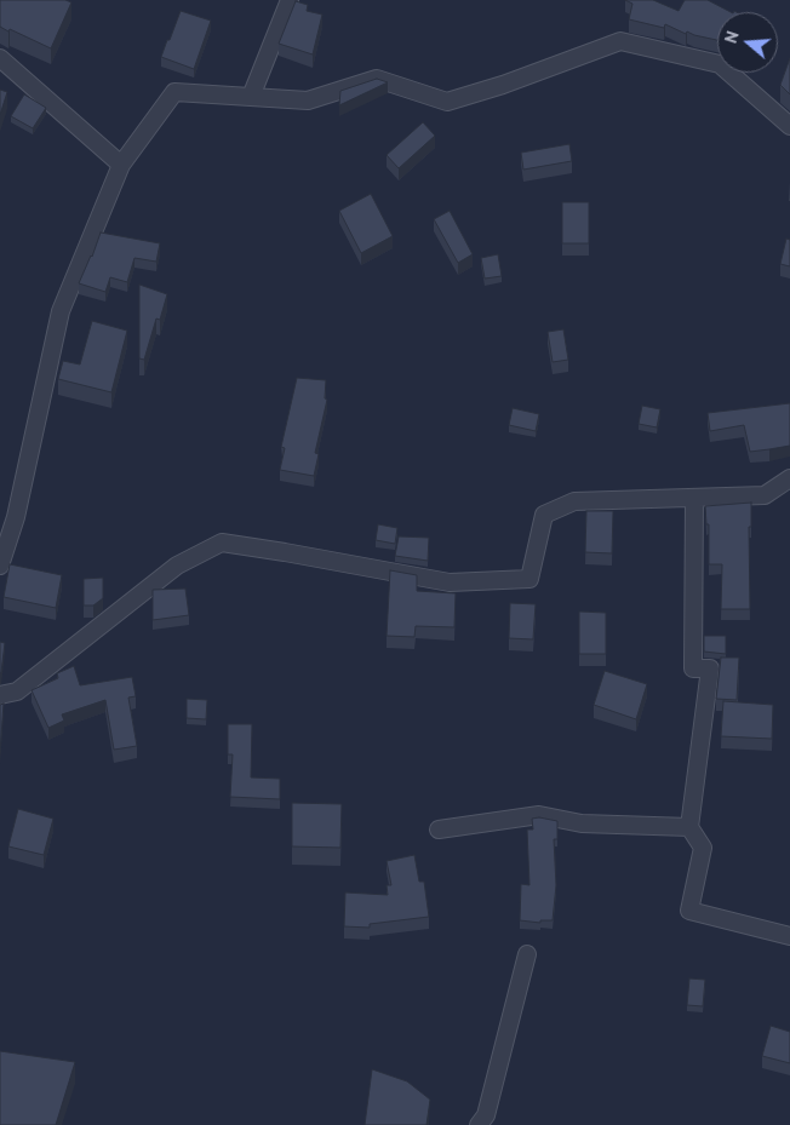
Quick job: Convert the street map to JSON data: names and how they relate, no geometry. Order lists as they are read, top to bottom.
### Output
{
  "north": "left"
}
